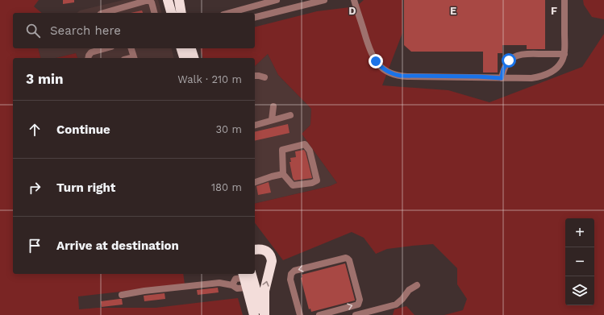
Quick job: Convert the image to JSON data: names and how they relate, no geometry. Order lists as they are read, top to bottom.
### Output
{
  "page": {
    "search": "Search here",
    "heading": ["3 min", "Walk · 210 m"],
    "list": [
      ["Continue", "30 m"],
      ["Turn right", "180 m"],
      "Arrive at destination"
    ],
    "map_buttons": ["+", "−"]
  },
  "grid": {
    "columns": ["D", "E", "F"]
  }
}
